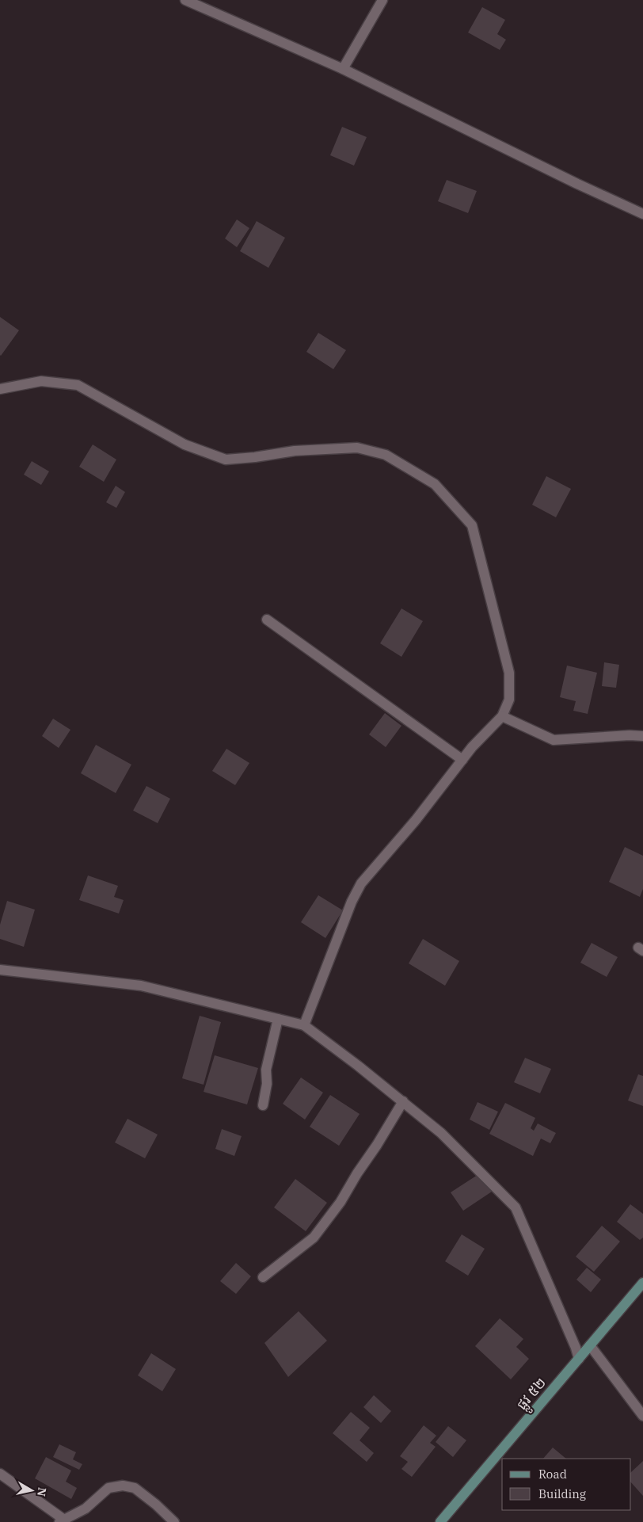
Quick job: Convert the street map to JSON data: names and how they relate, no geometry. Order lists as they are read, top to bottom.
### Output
{
  "streets": {
    "street": ["ផ្លូវ ៥២"]
  },
  "legend": ["Road", "Building"],
  "north": "right"
}
